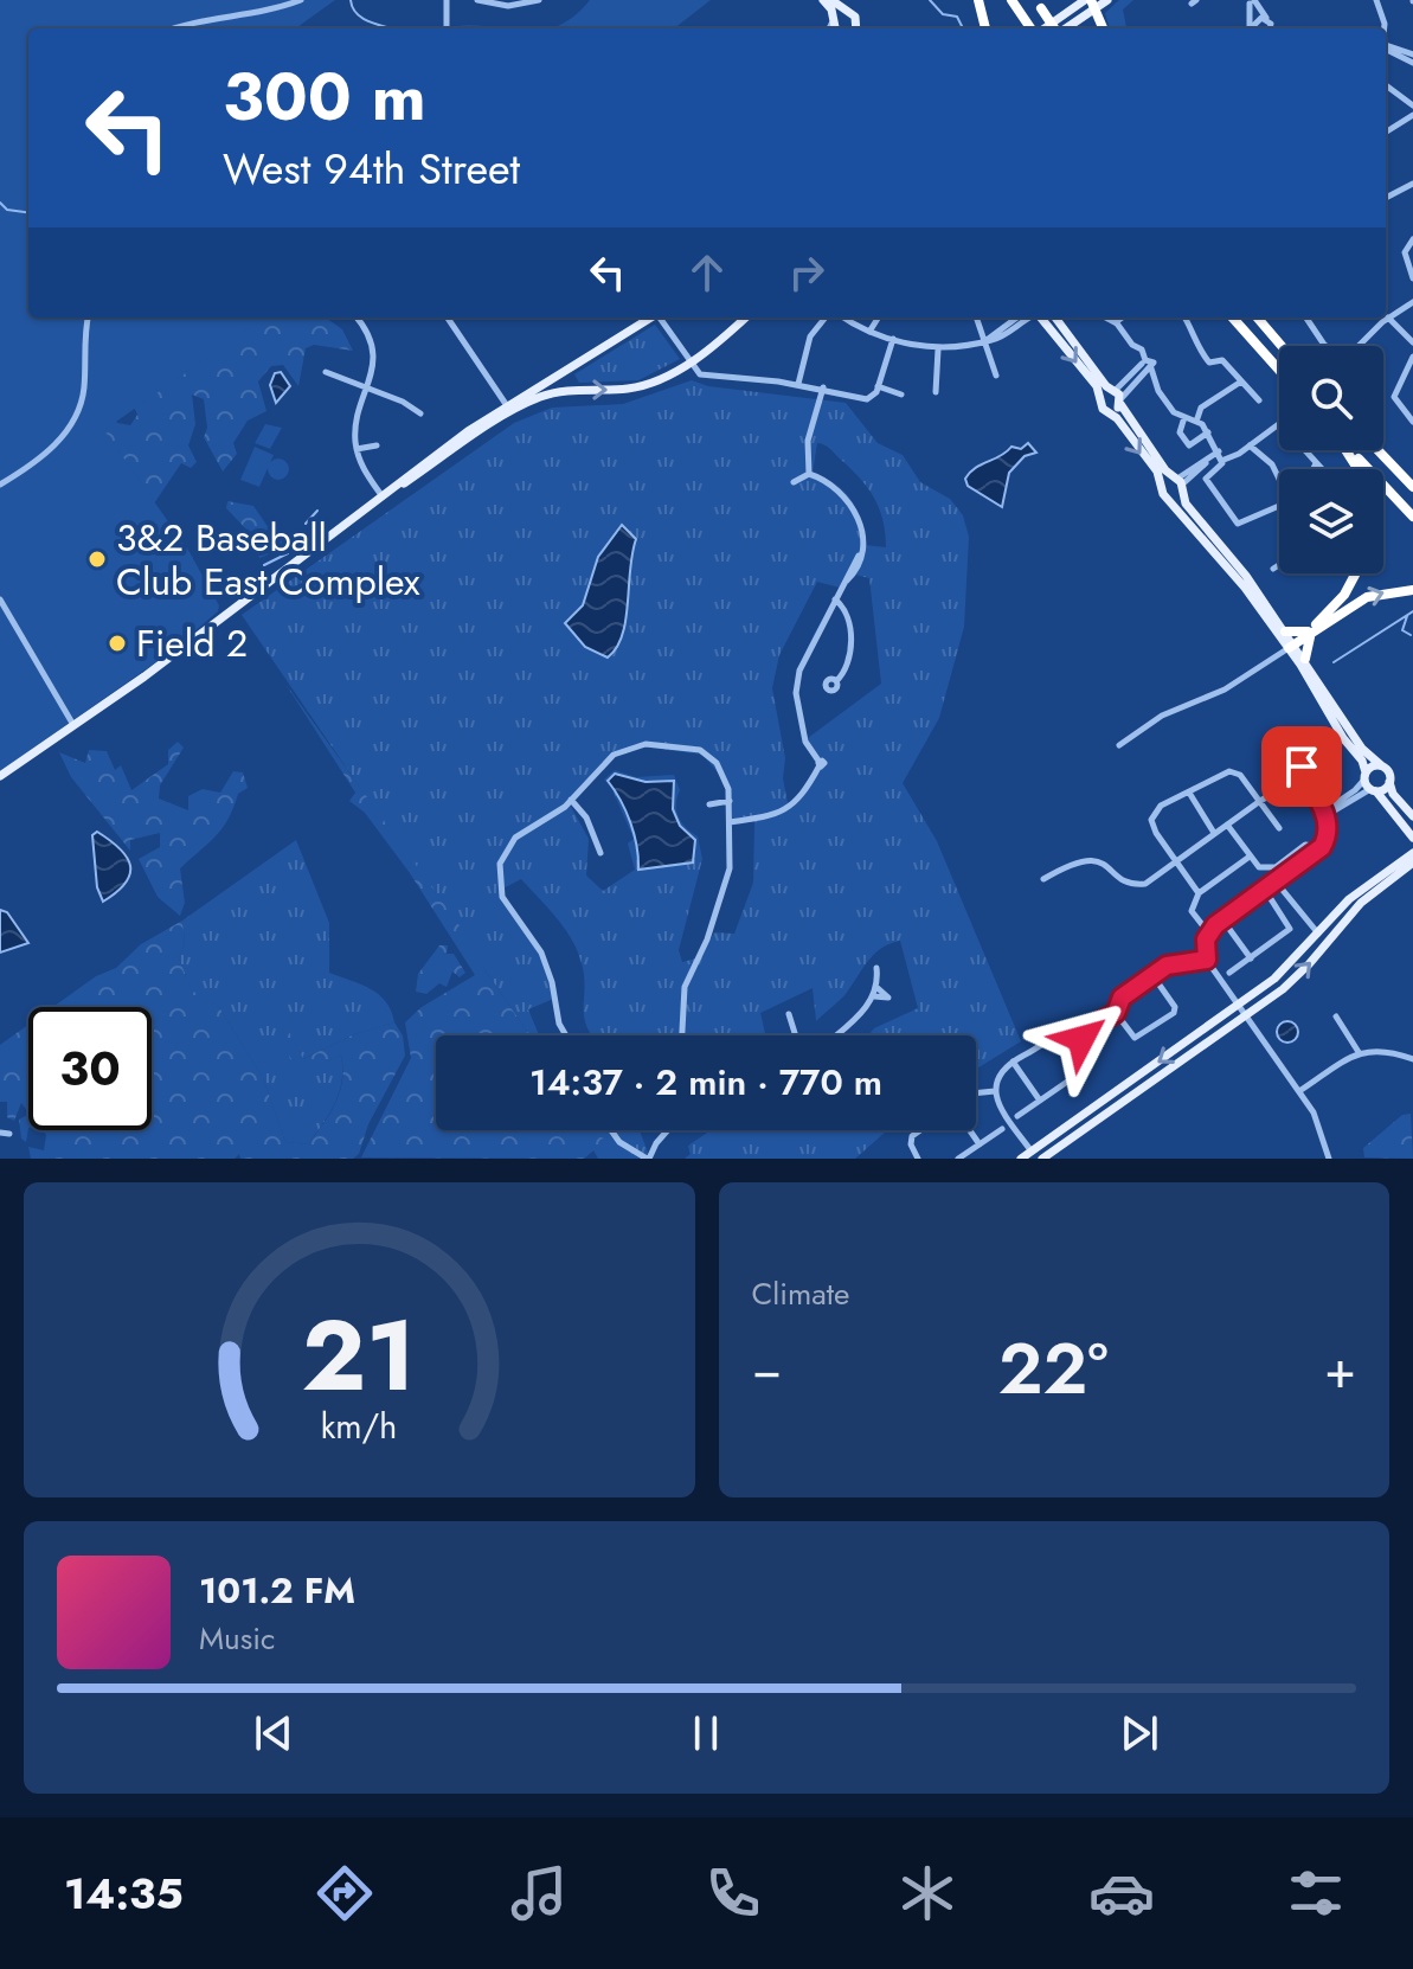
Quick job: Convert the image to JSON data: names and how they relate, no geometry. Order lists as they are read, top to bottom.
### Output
{
  "places": ["3&2 Baseball Club East Complex", "Field 2"],
  "page": {
    "turn": ["300 m", "West 94th Street"],
    "limit": "30",
    "trip": "14:37 · 2 min · 770 m",
    "tile": "Climate",
    "heat": ["−", "22°", "+"],
    "song": ["101.2 FM", "Music"],
    "tabs": "14:35",
    "gauge": ["21", "km/h"]
  }
}
